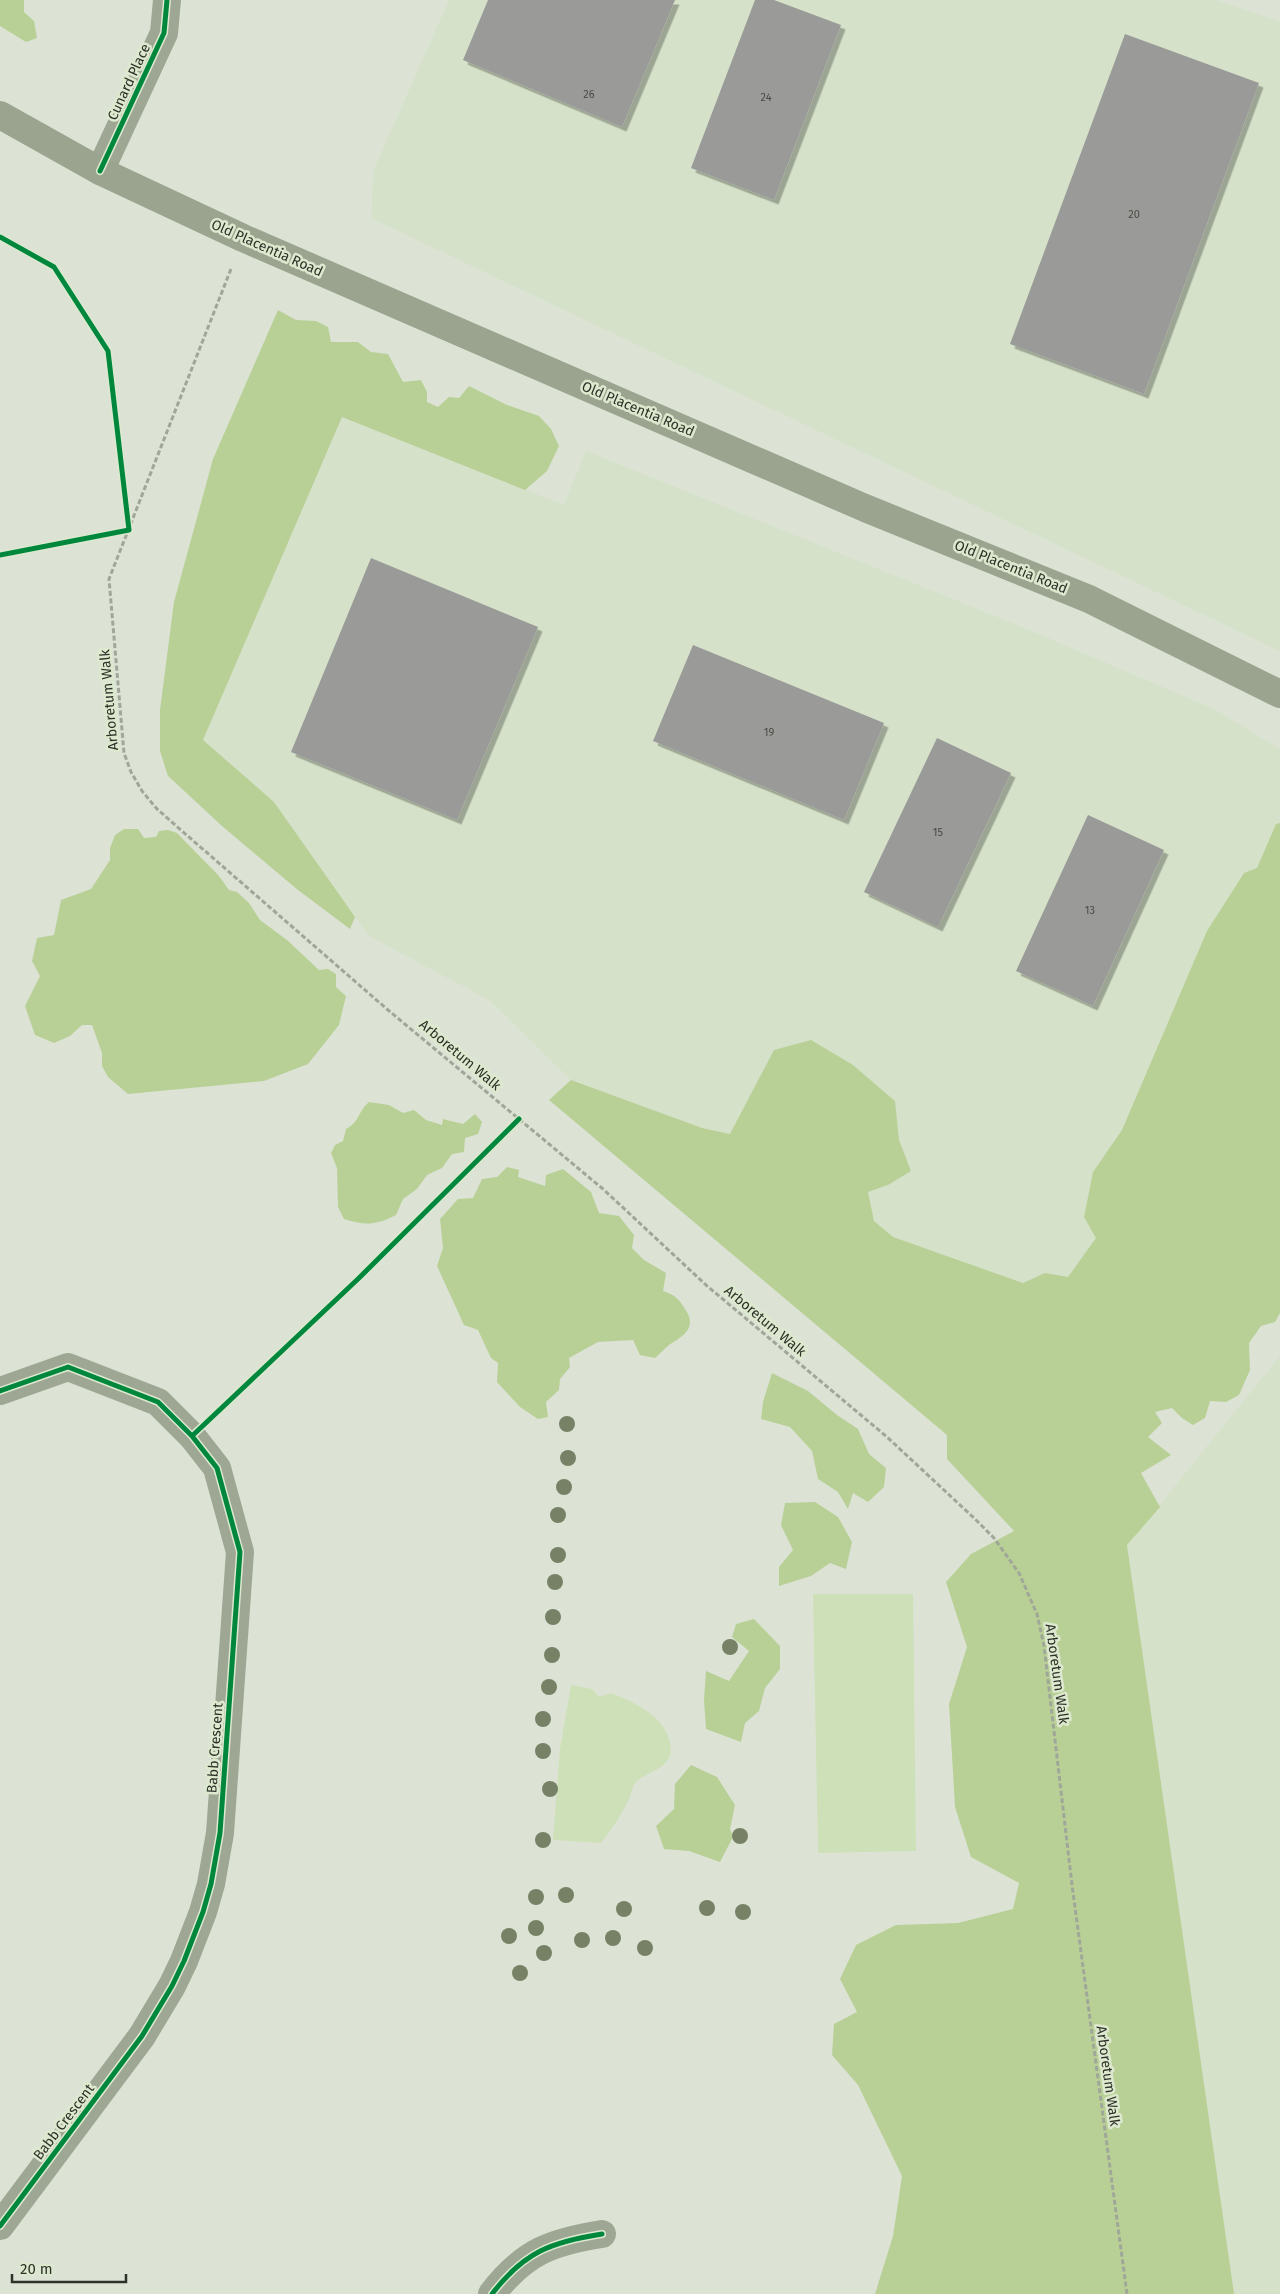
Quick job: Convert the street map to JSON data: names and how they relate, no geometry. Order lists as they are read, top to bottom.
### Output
{
  "streets": {
    "main road": ["Old Placentia Road"],
    "street": ["Cunard Place", "Babb Crescent"],
    "path": ["Arboretum Walk"]
  },
  "crossings": [
    ["Cunard Place", "Old Placentia Road"],
    ["Old Placentia Road", "Arboretum Walk"]
  ],
  "house_numbers": [
    "26",
    "24",
    "20",
    "19",
    "15",
    "13"
  ],
  "scale_bar": "20 m"
}
